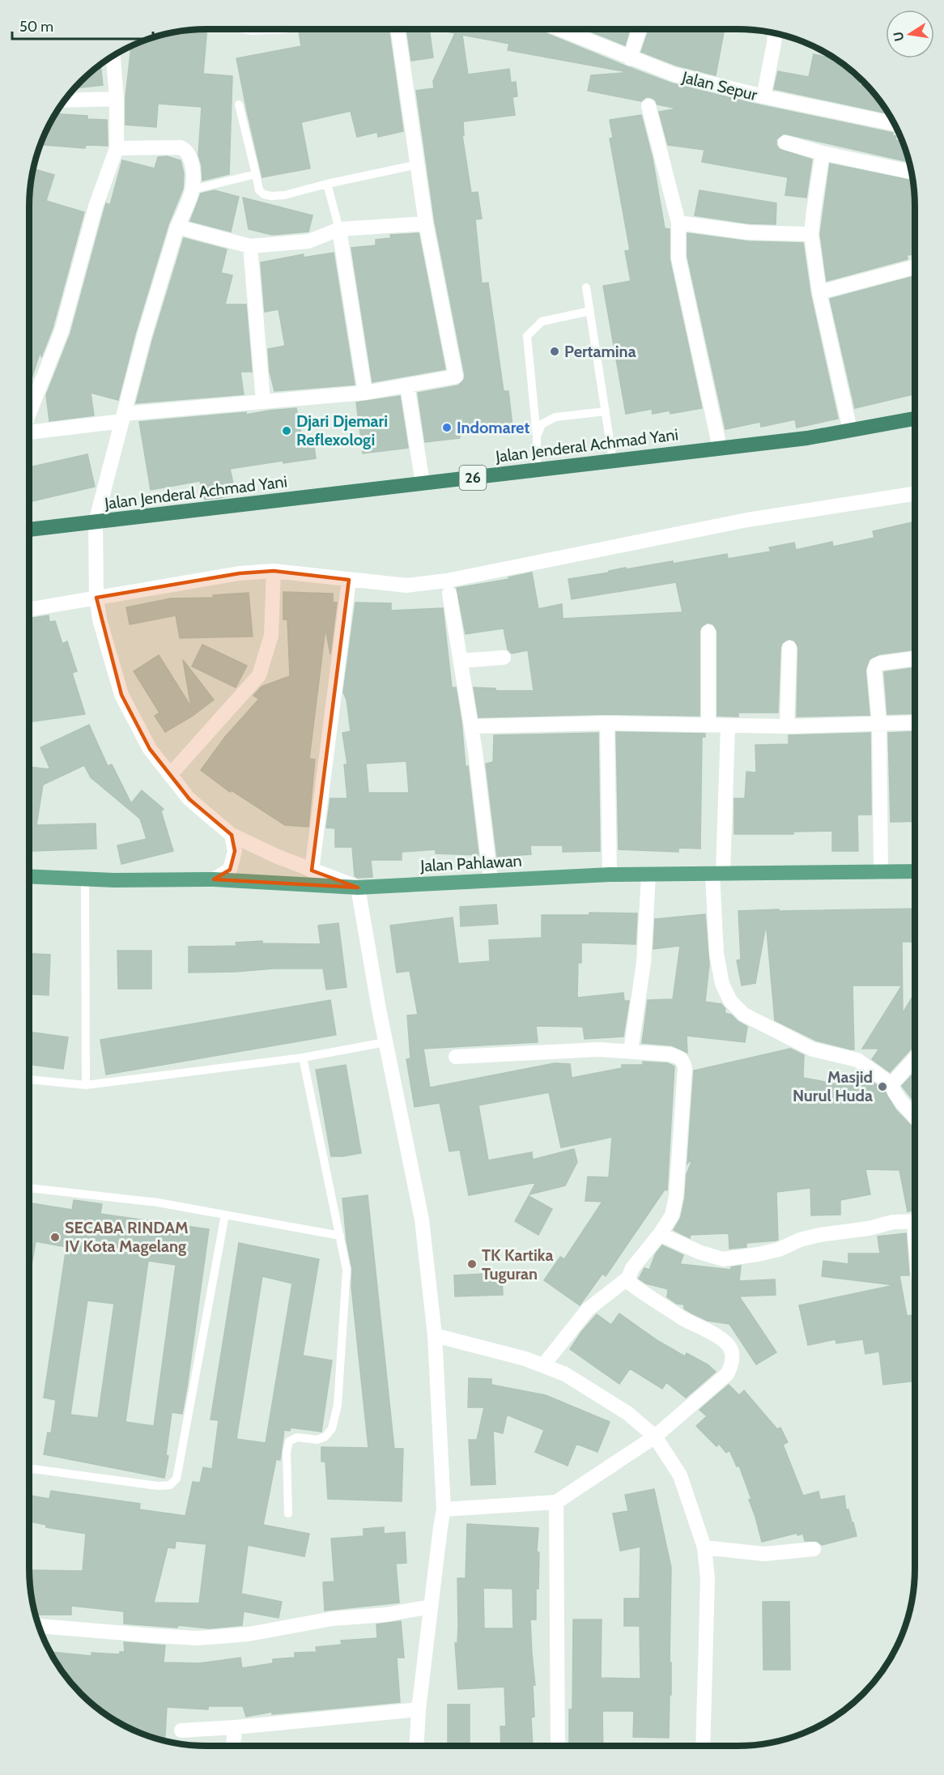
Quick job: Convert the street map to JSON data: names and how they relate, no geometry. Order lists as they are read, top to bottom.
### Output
{
  "streets": {
    "highway": ["Jalan Jenderal Achmad Yani", "26"],
    "main road": ["Jalan Pahlawan"],
    "street": ["Jalan Sepur"]
  },
  "places": [
    "Pertamina",
    "Indomaret",
    "Djari Djemari Reflexologi",
    "Masjid Nurul Huda",
    "SECABA RINDAM IV Kota Magelang",
    "TK Kartika Tuguran"
  ],
  "scale_bar": "50 m",
  "north": "left"
}
